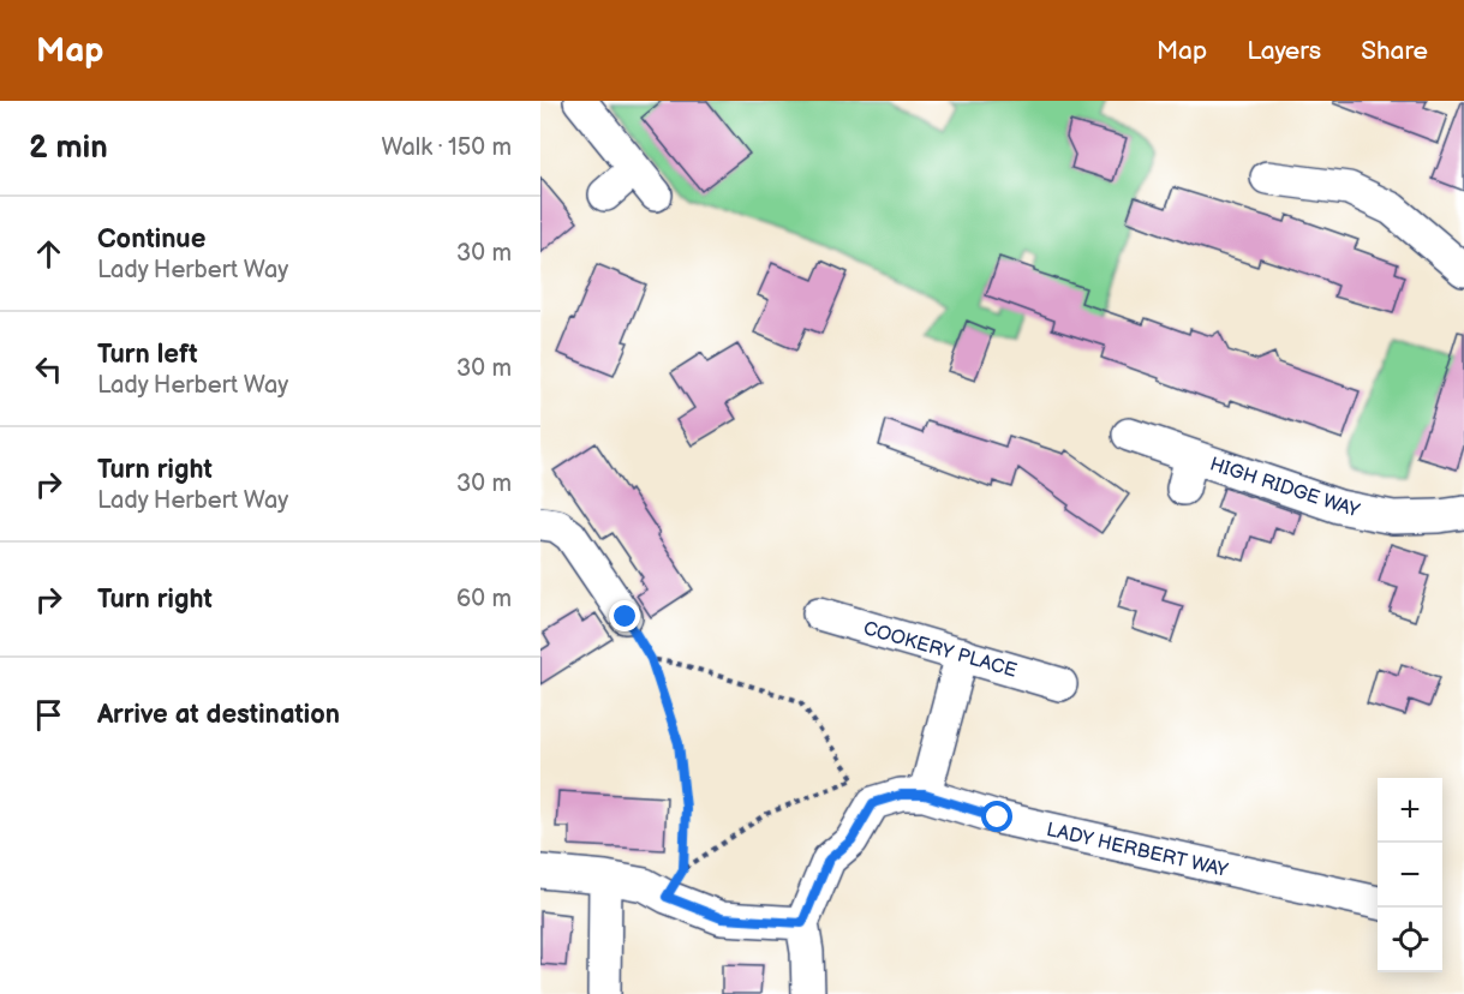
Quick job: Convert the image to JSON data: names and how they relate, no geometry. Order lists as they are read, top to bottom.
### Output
{
  "streets": {
    "street": ["HIGH RIDGE WAY", "COOKERY PLACE", "LADY HERBERT WAY"]
  },
  "page": {
    "header": "Map",
    "nav": ["Map", "Layers", "Share"],
    "heading": ["2 min", "Walk · 150 m"],
    "list": [
      ["Continue", "Lady Herbert Way", "30 m"],
      ["Turn left", "Lady Herbert Way", "30 m"],
      ["Turn right", "Lady Herbert Way", "30 m"],
      ["Turn right", "60 m"],
      "Arrive at destination"
    ],
    "map_buttons": ["+", "−"]
  }
}
